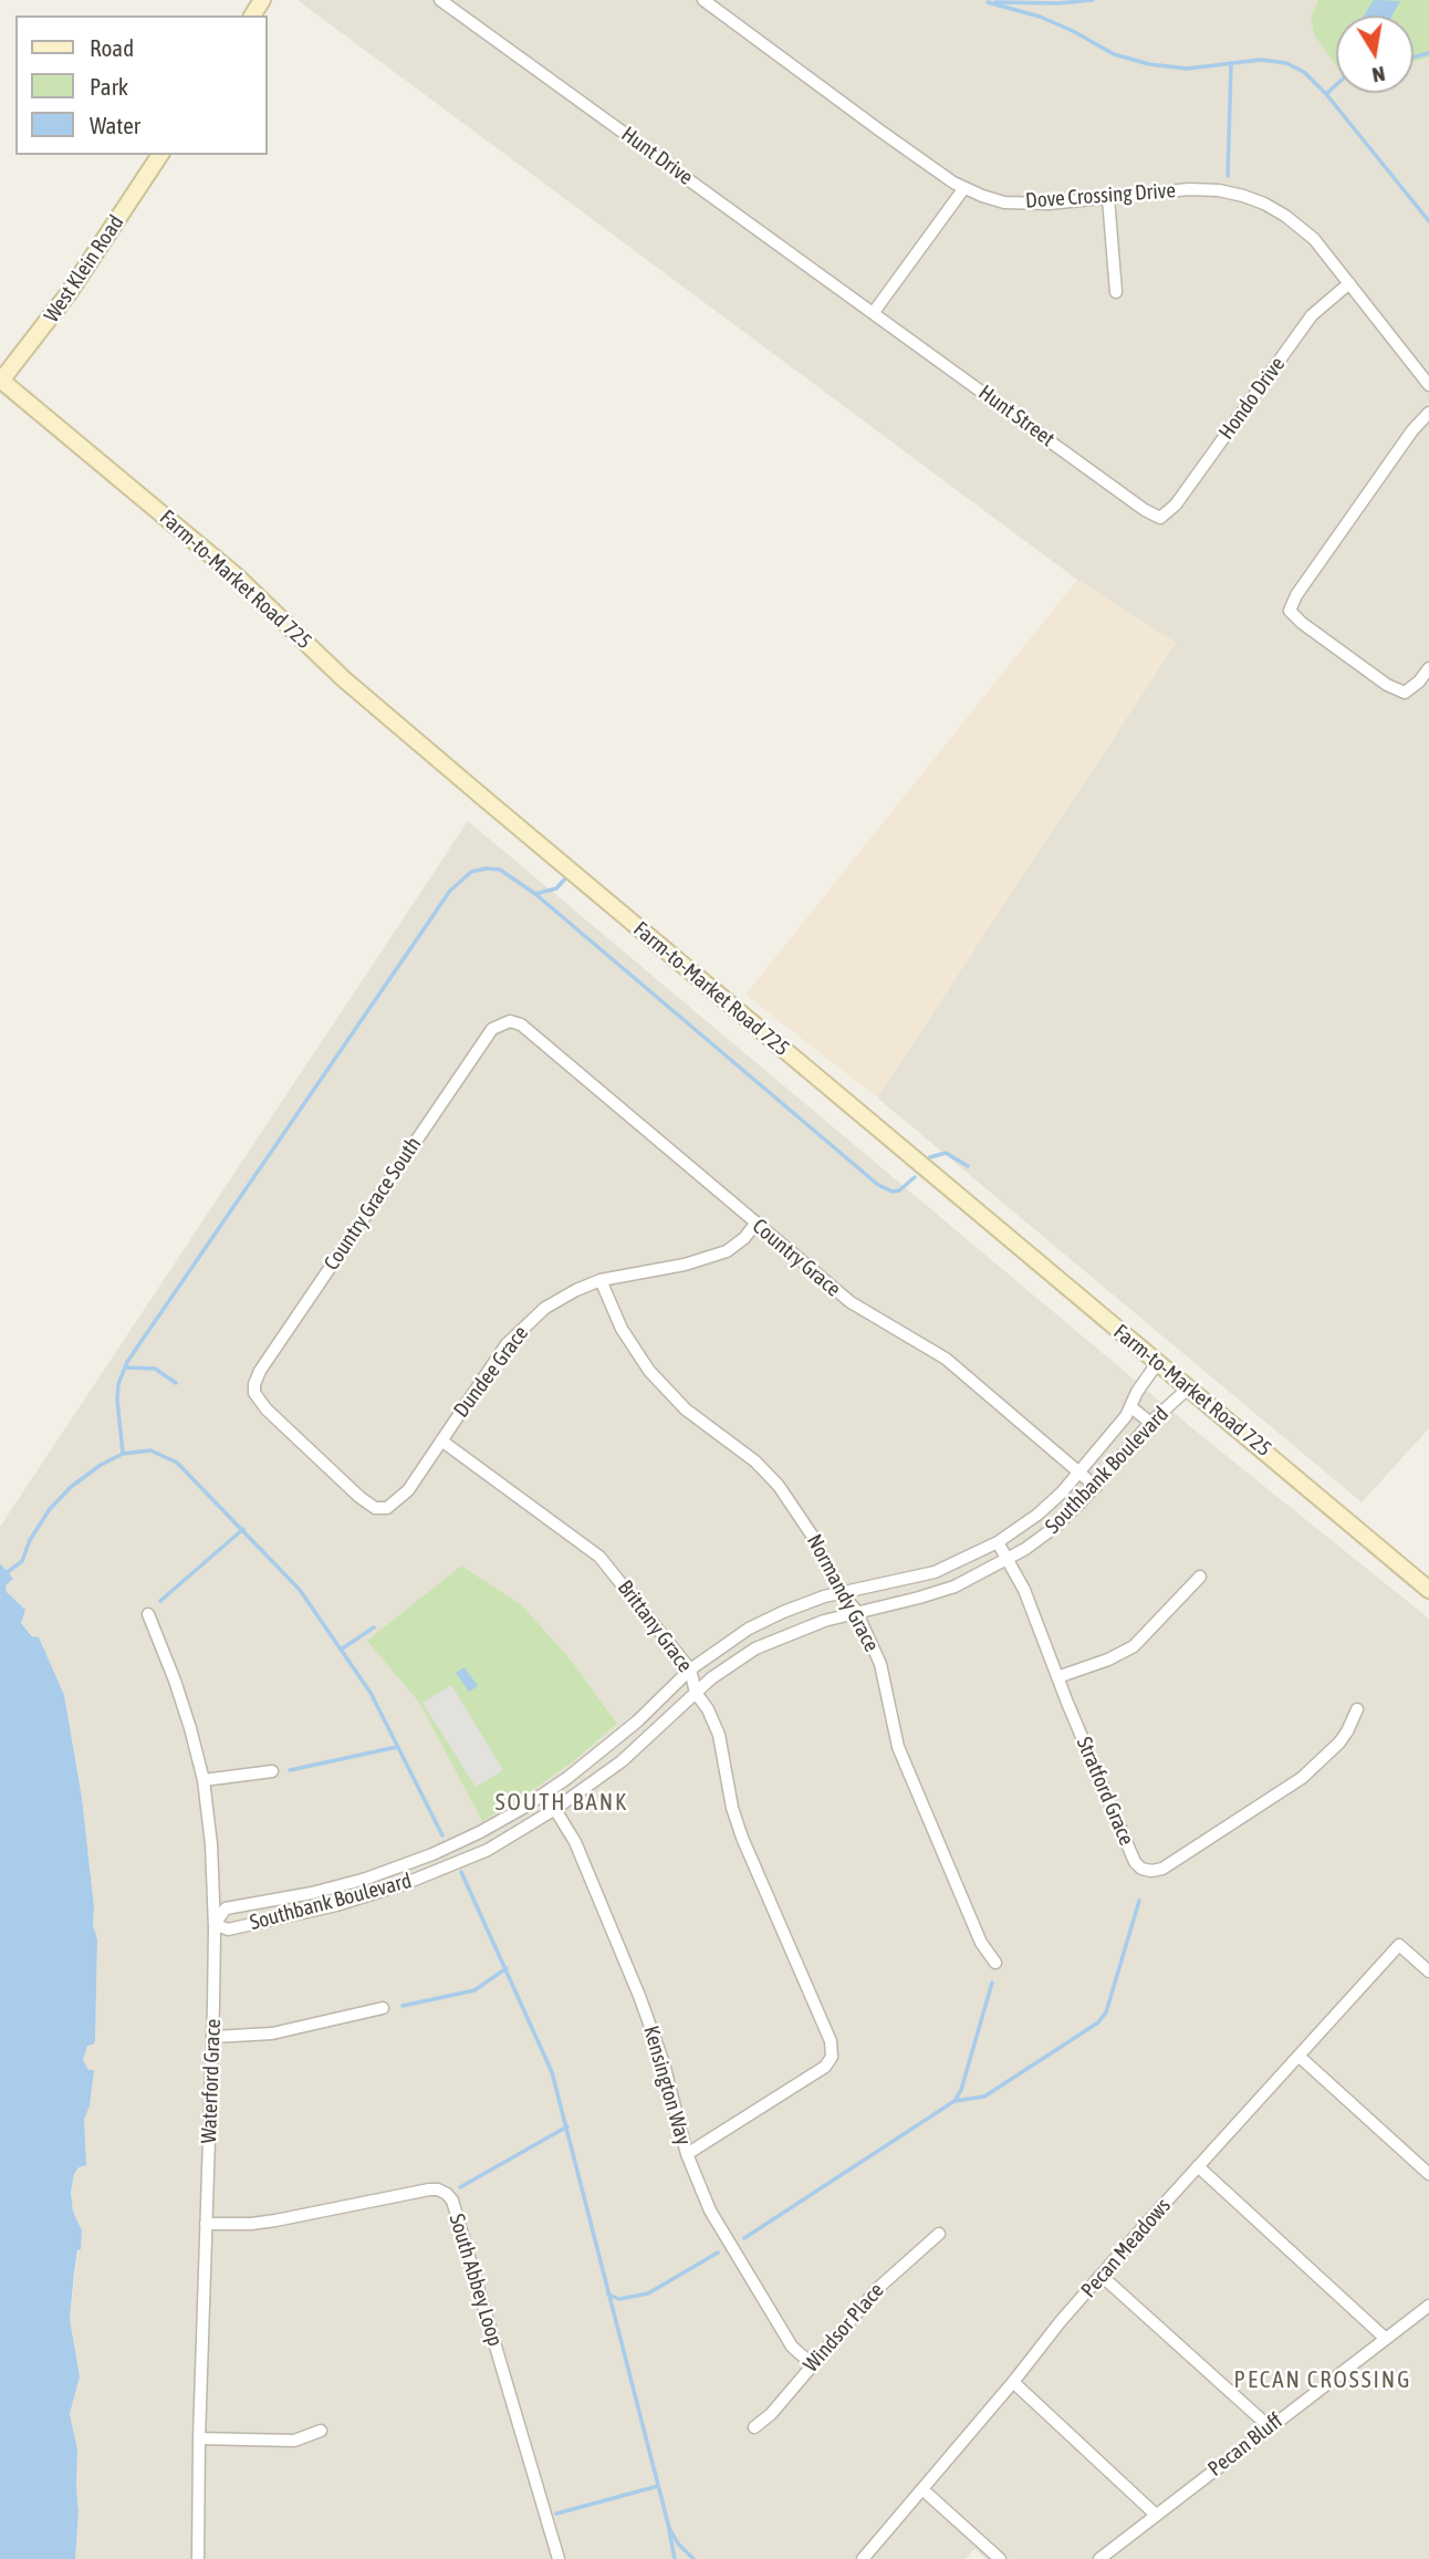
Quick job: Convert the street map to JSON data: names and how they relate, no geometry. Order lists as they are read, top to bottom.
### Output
{
  "streets": {
    "street": [
      "Hunt Drive",
      "Dove Crossing Drive",
      "West Klein Road",
      "Hondo Drive",
      "Hunt Street",
      "Farm-to-Market Road 725",
      "Country Grace South",
      "Country Grace",
      "Dundee Grace",
      "Southbank Boulevard",
      "Normandy Grace",
      "Brittany Grace",
      "Stratford Grace",
      "Waterford Grace",
      "Kensington Way",
      "Pecan Meadows",
      "South Abbey Loop",
      "Windsor Place",
      "Pecan Bluff"
    ]
  },
  "crossings": [
    ["Hunt Drive", "Hunt Street"],
    ["Dove Crossing Drive", "Hondo Drive"],
    ["West Klein Road", "Farm-to-Market Road 725"],
    ["Hondo Drive", "Hunt Street"],
    ["Farm-to-Market Road 725", "Southbank Boulevard"],
    ["Country Grace South", "Country Grace"],
    ["Country Grace South", "Dundee Grace"],
    ["Country Grace", "Dundee Grace"],
    ["Country Grace", "Southbank Boulevard"],
    ["Dundee Grace", "Normandy Grace"],
    ["Dundee Grace", "Brittany Grace"],
    ["Southbank Boulevard", "Normandy Grace"],
    ["Southbank Boulevard", "Brittany Grace"],
    ["Southbank Boulevard", "Stratford Grace"],
    ["Southbank Boulevard", "Waterford Grace"],
    ["Southbank Boulevard", "Kensington Way"],
    ["Brittany Grace", "Kensington Way"],
    ["Waterford Grace", "South Abbey Loop"],
    ["Kensington Way", "Windsor Place"]
  ],
  "districts": ["SOUTH BANK", "PECAN CROSSING"],
  "legend": ["Road", "Park", "Water"],
  "north": "bottom"
}
